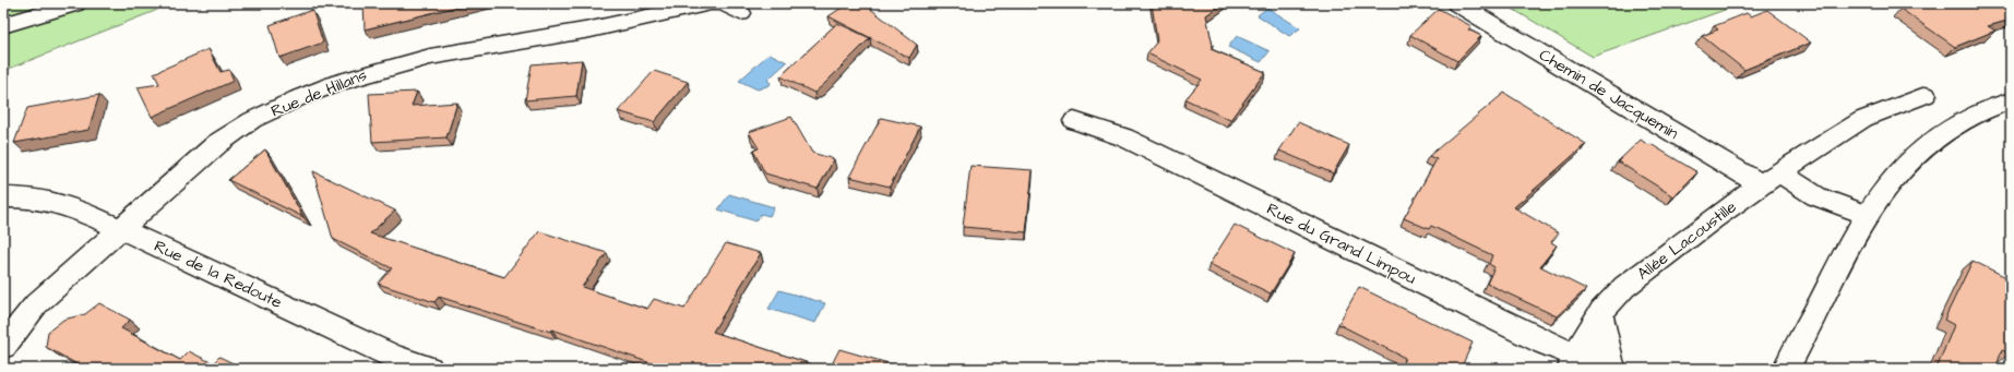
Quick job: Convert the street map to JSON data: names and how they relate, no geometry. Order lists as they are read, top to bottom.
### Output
{
  "streets": {
    "street": [
      "Rue de Hillans",
      "Chemin de Jacquemin",
      "Allée Lacoustille",
      "Rue du Grand Limpou",
      "Rue de la Redoute"
    ]
  },
  "crossings": [
    ["Rue de Hillans", "Rue de la Redoute"],
    ["Chemin de Jacquemin", "Allée Lacoustille"],
    ["Allée Lacoustille", "Rue du Grand Limpou"]
  ]
}
